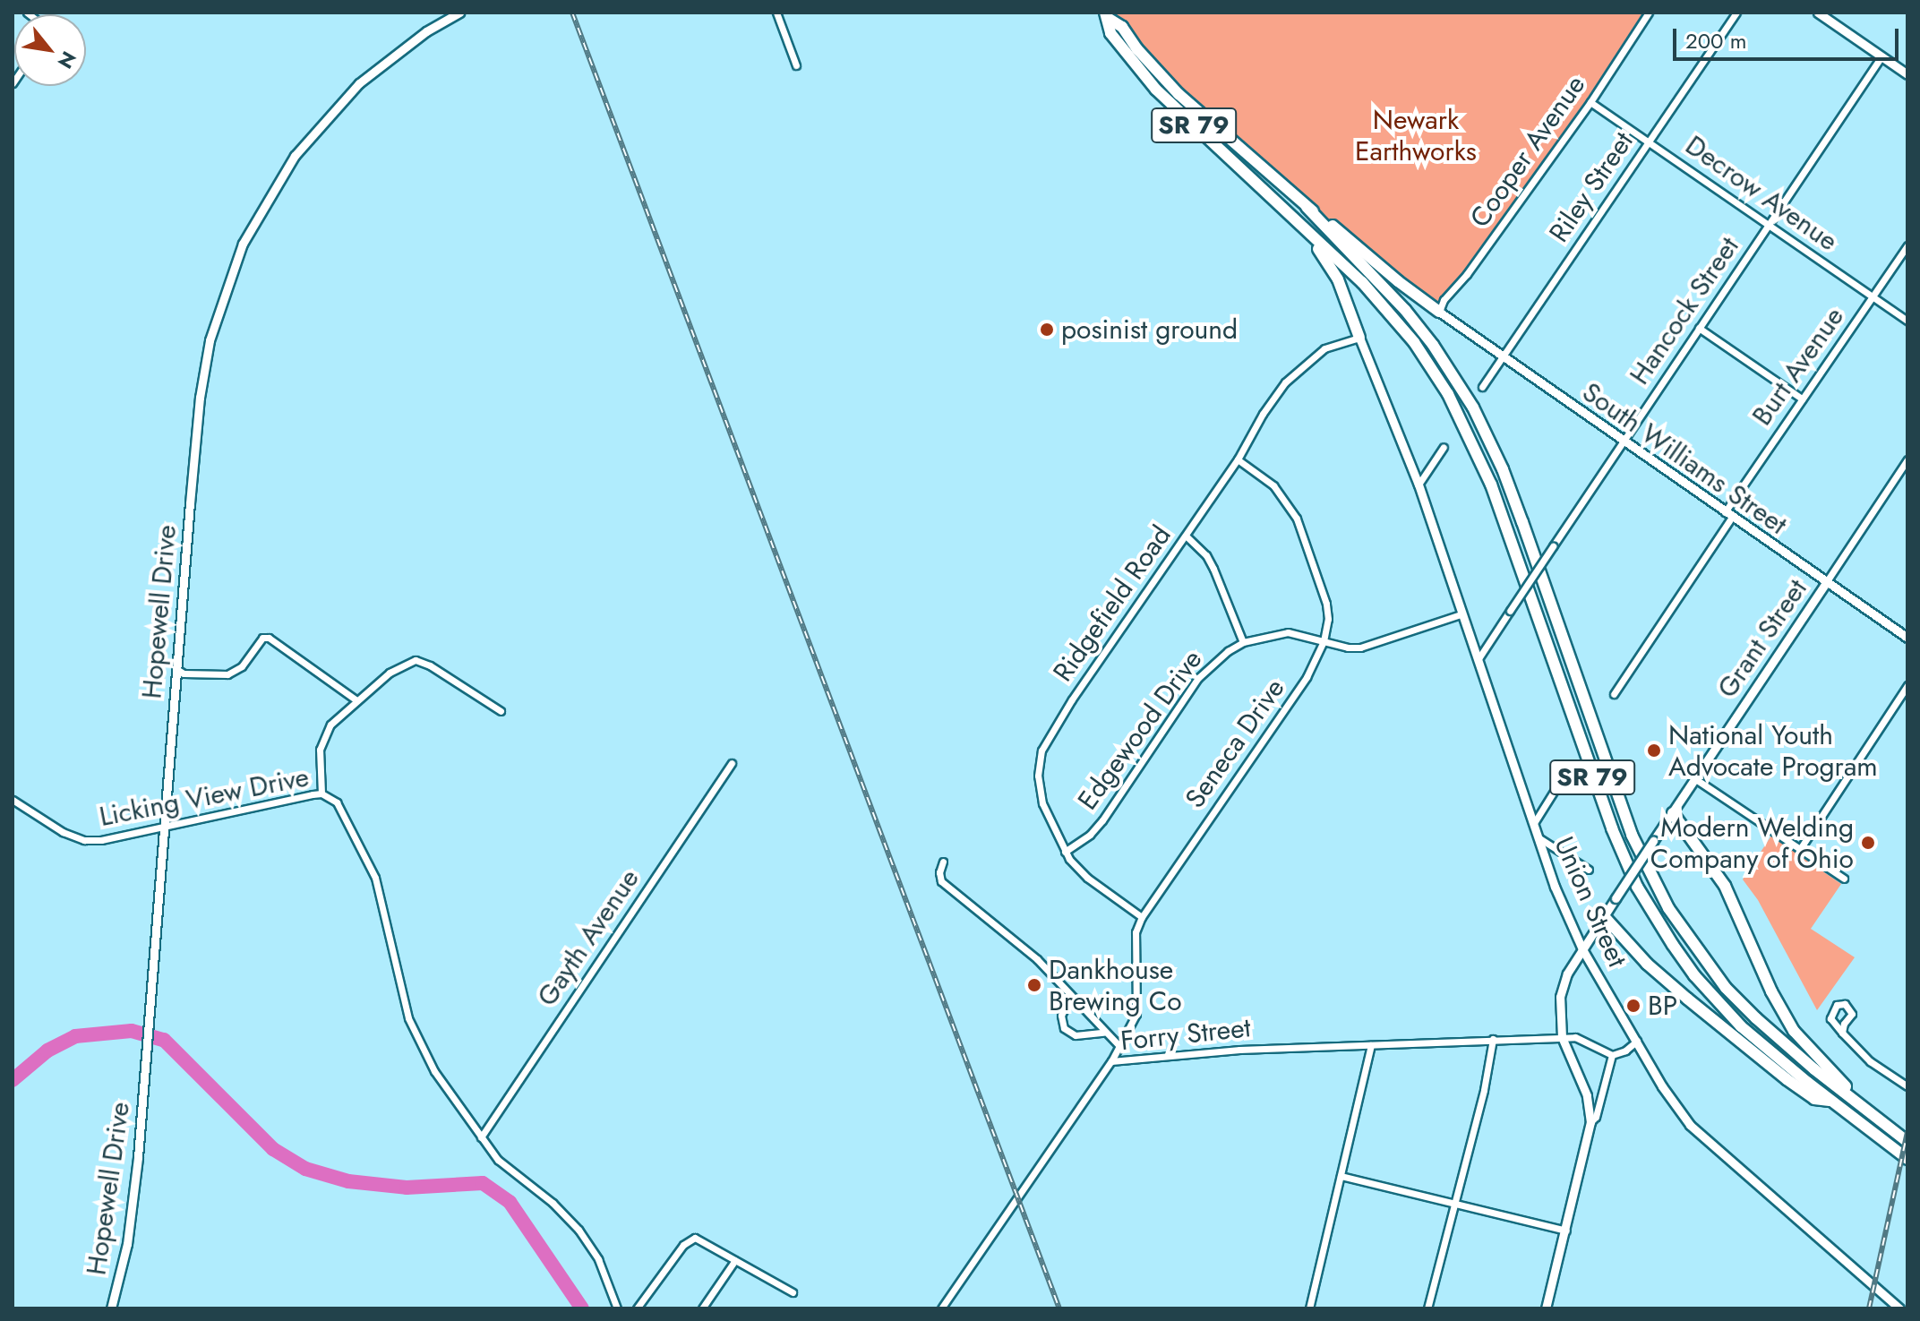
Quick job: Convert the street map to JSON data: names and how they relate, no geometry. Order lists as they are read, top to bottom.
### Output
{
  "streets": {
    "highway": ["SR 79"],
    "street": [
      "Cooper Avenue",
      "Riley Street",
      "Decrow Avenue",
      "Hancock Street",
      "Burt Avenue",
      "South Williams Street",
      "Ridgefield Road",
      "Hopewell Drive",
      "Grant Street",
      "Edgewood Drive",
      "Seneca Drive",
      "Licking View Drive",
      "Union Street",
      "Gayth Avenue",
      "Forry Street"
    ]
  },
  "crossings": [
    ["Cooper Avenue", "Decrow Avenue"],
    ["Cooper Avenue", "South Williams Street"],
    ["Riley Street", "Decrow Avenue"],
    ["Riley Street", "South Williams Street"],
    ["Decrow Avenue", "Hancock Street"],
    ["Decrow Avenue", "Burt Avenue"],
    ["Hancock Street", "South Williams Street"],
    ["Hancock Street", "Union Street"],
    ["Burt Avenue", "South Williams Street"],
    ["South Williams Street", "Grant Street"],
    ["Ridgefield Road", "Edgewood Drive"],
    ["Ridgefield Road", "Seneca Drive"],
    ["Ridgefield Road", "Union Street"],
    ["Hopewell Drive", "Licking View Drive"],
    ["Grant Street", "Union Street"],
    ["Grant Street", "Forry Street"],
    ["Edgewood Drive", "Seneca Drive"],
    ["Edgewood Drive", "Union Street"],
    ["Seneca Drive", "Forry Street"],
    ["Licking View Drive", "Gayth Avenue"]
  ],
  "parks": ["Newark Earthworks"],
  "places": [
    "posinist ground",
    "National Youth Advocate Program",
    "Modern Welding Company of Ohio",
    "Dankhouse Brewing Co",
    "BP"
  ],
  "scale_bar": "200 m",
  "north": "bottom right"
}
